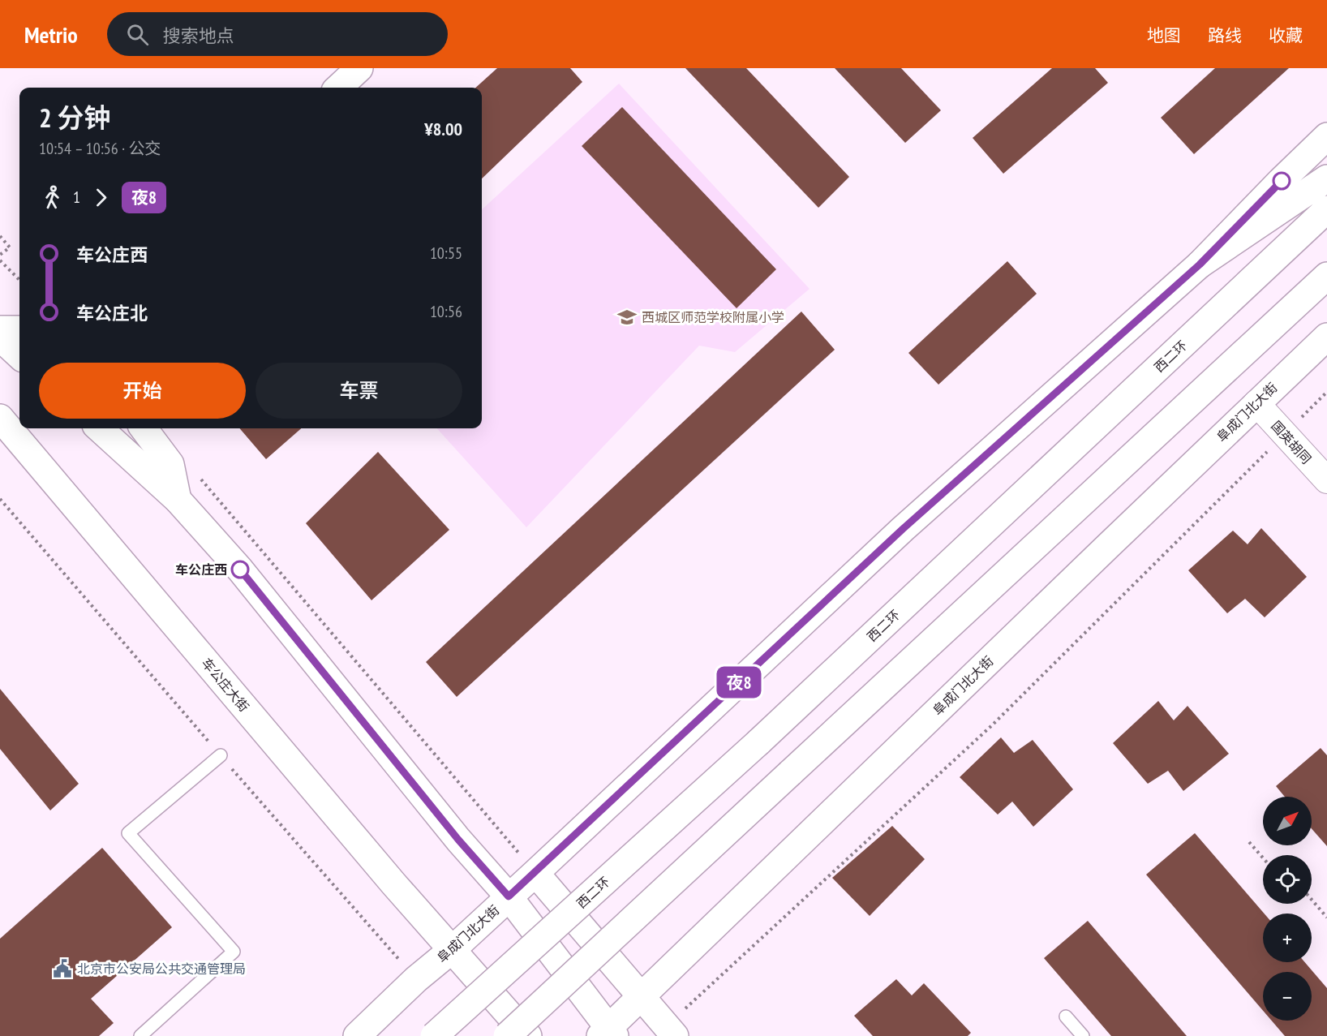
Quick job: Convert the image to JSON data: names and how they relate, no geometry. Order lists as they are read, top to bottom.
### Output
{
  "streets": {
    "main road": ["西二环", "阜成门北大街", "车公庄大街"],
    "street": ["国英胡同"]
  },
  "crossings": [
    ["阜成门北大街", "国英胡同"],
    ["阜成门北大街", "车公庄大街"]
  ],
  "places": {
    "school or university": ["西城区师范学校附属小学"],
    "other": ["车公庄西"],
    "public building": ["北京市公安局公共交通管理局"]
  },
  "lines": ["bus line 夜8"],
  "north": "top right",
  "page": {
    "header": "Metrio",
    "search": "搜索地点",
    "nav": ["地图", "路线", "收藏"],
    "on_map": "夜8",
    "heading": ["2 分钟", "10:54 – 10:56 · 公交", "¥8.00"],
    "legs": ["1", "夜8"],
    "list": [
      {
        "name": "车公庄西",
        "value": "10:55"
      },
      {
        "name": "车公庄北",
        "value": "10:56"
      }
    ],
    "buttons": ["开始", "车票"],
    "map_buttons": ["+", "−"]
  }
}
